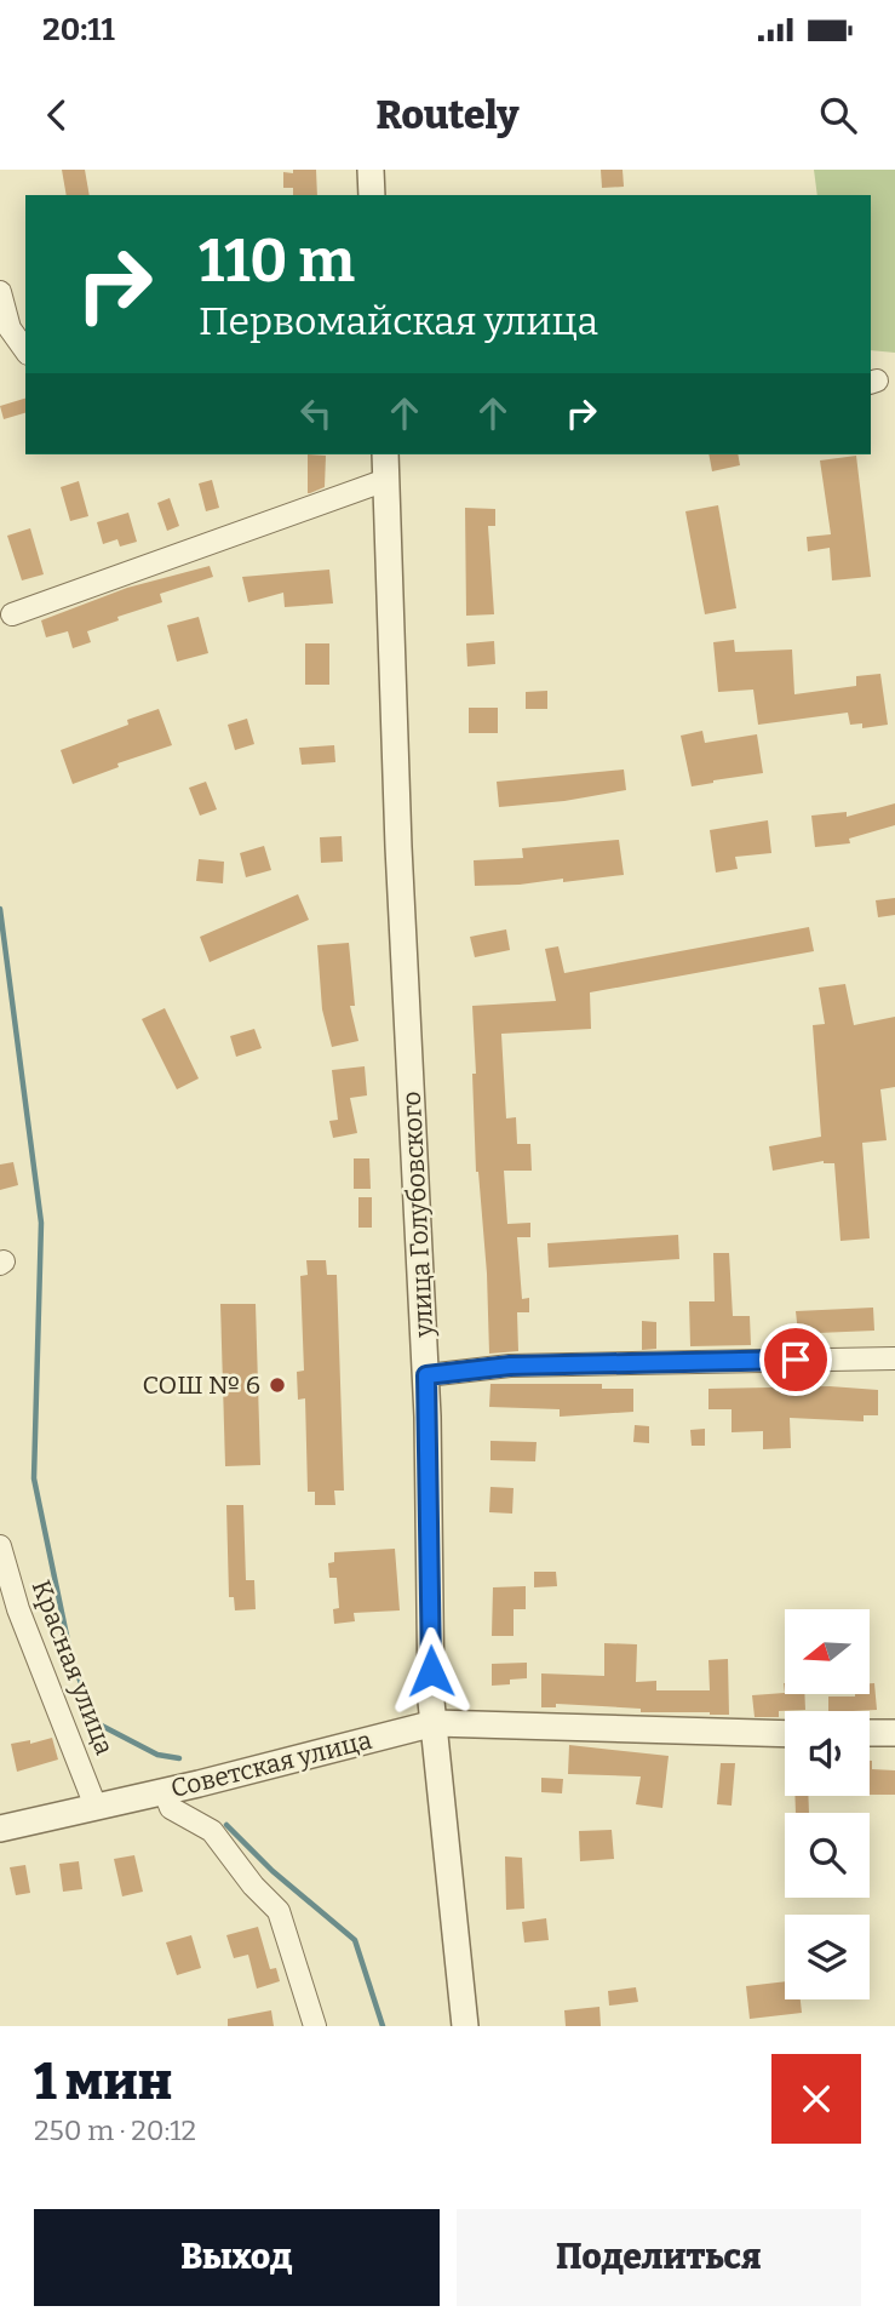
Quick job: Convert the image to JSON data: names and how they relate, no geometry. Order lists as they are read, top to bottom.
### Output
{
  "streets": {
    "street": ["улица Голубовского", "Красная улица", "Советская улица"]
  },
  "crossings": [
    ["улица Голубовского", "Советская улица"],
    ["Красная улица", "Советская улица"]
  ],
  "places": ["СОШ № 6"],
  "north": "left",
  "page": {
    "status": "20:11",
    "header": "Routely",
    "turn": ["110 m", "Первомайская улица"],
    "heading": ["1 мин", "250 m · 20:12"],
    "buttons": ["Выход", "Поделиться"]
  }
}
